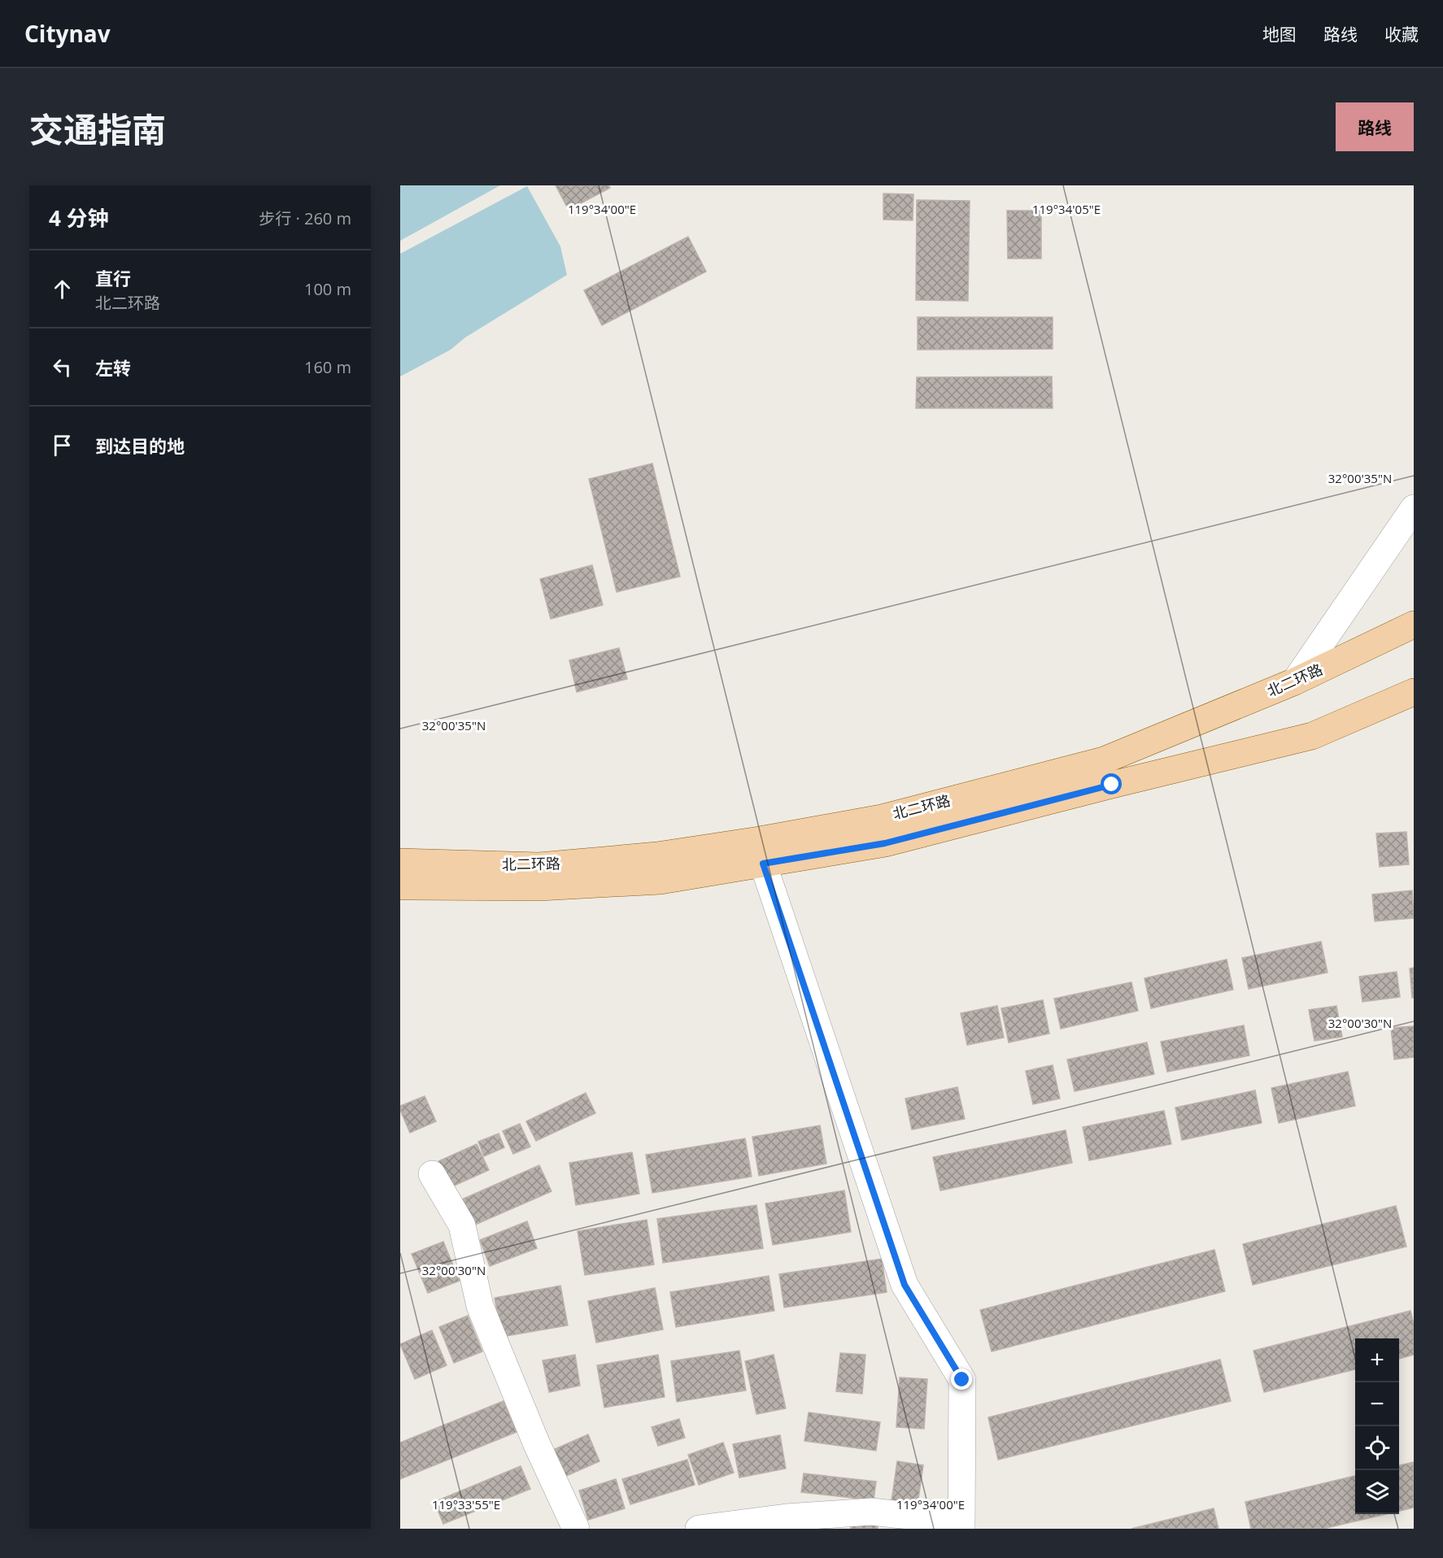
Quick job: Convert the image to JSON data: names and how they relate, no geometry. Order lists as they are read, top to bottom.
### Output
{
  "streets": {
    "main road": ["北二环路"]
  },
  "page": {
    "header": "Citynav",
    "nav": ["地图", "路线", "收藏"],
    "title": "交通指南",
    "buttons": "路线",
    "heading": ["4 分钟", "步行 · 260 m"],
    "list": [
      ["直行", "北二环路", "100 m"],
      ["左转", "160 m"],
      "到达目的地"
    ],
    "map_buttons": ["+", "−"]
  },
  "coordinates": [
    "119°34'00\"E",
    "119°34'05\"E",
    "32°00'35\"N",
    "32°00'30\"N",
    "119°33'55\"E"
  ]
}
